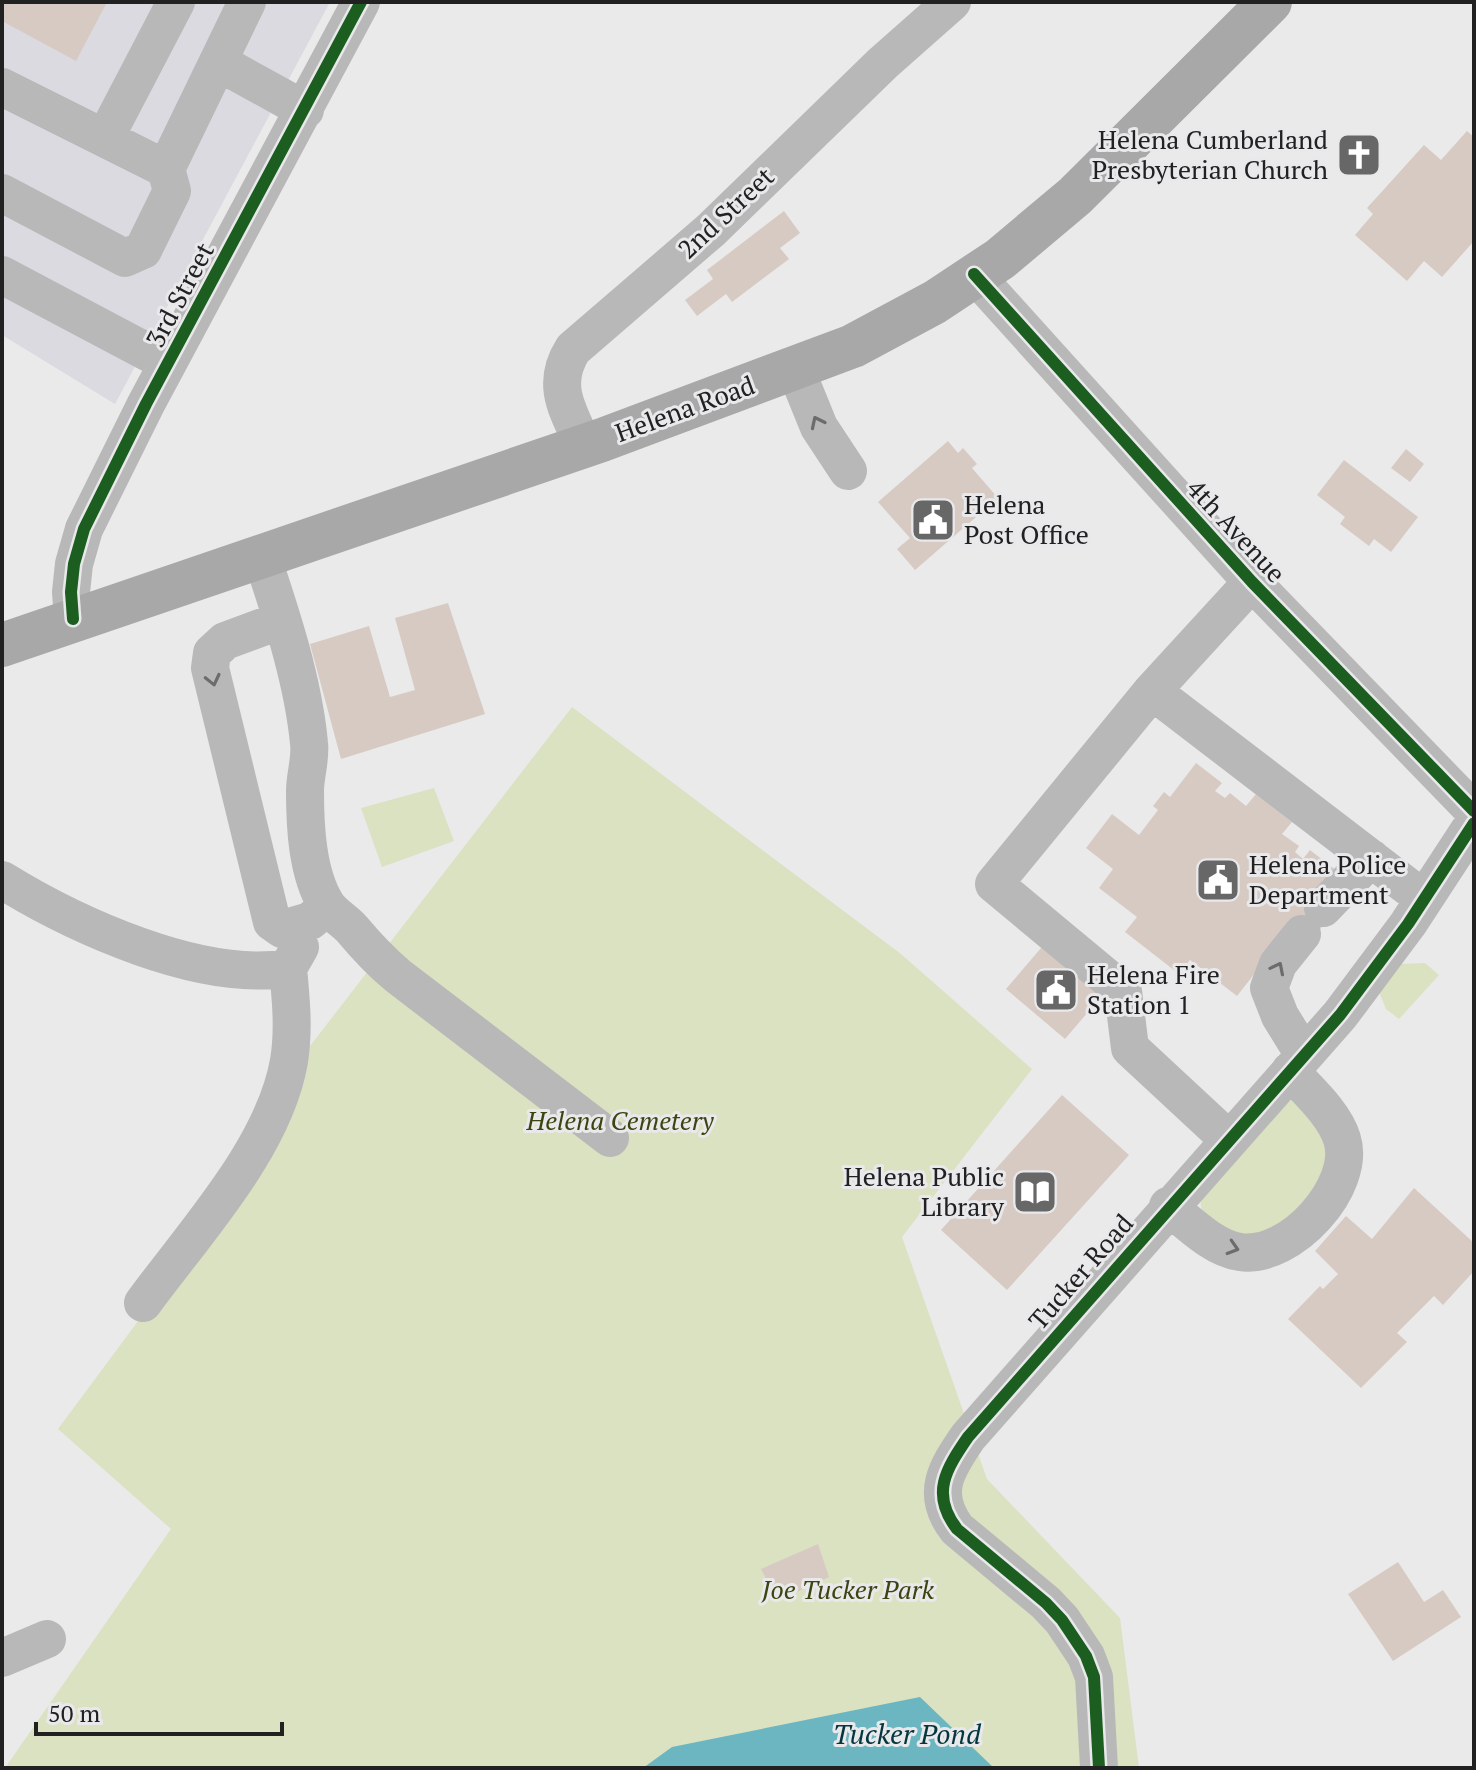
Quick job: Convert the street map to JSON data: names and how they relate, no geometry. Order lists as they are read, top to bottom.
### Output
{
  "streets": {
    "main road": ["Helena Road"],
    "street": [
      "2nd Street",
      "3rd Street",
      "4th Avenue",
      "Tucker Road"
    ]
  },
  "crossings": [
    ["2nd Street", "Helena Road"],
    ["3rd Street", "Helena Road"],
    ["Helena Road", "4th Avenue"]
  ],
  "water": ["Tucker Pond"],
  "parks": ["Helena Cemetery", "Joe Tucker Park"],
  "places": {
    "church": ["Helena Cumberland Presbyterian Church"],
    "public building": ["Helena Post Office", "Helena Police Department", "Helena Fire Station 1"],
    "library": ["Helena Public Library"]
  },
  "scale_bar": "50 m"
}
